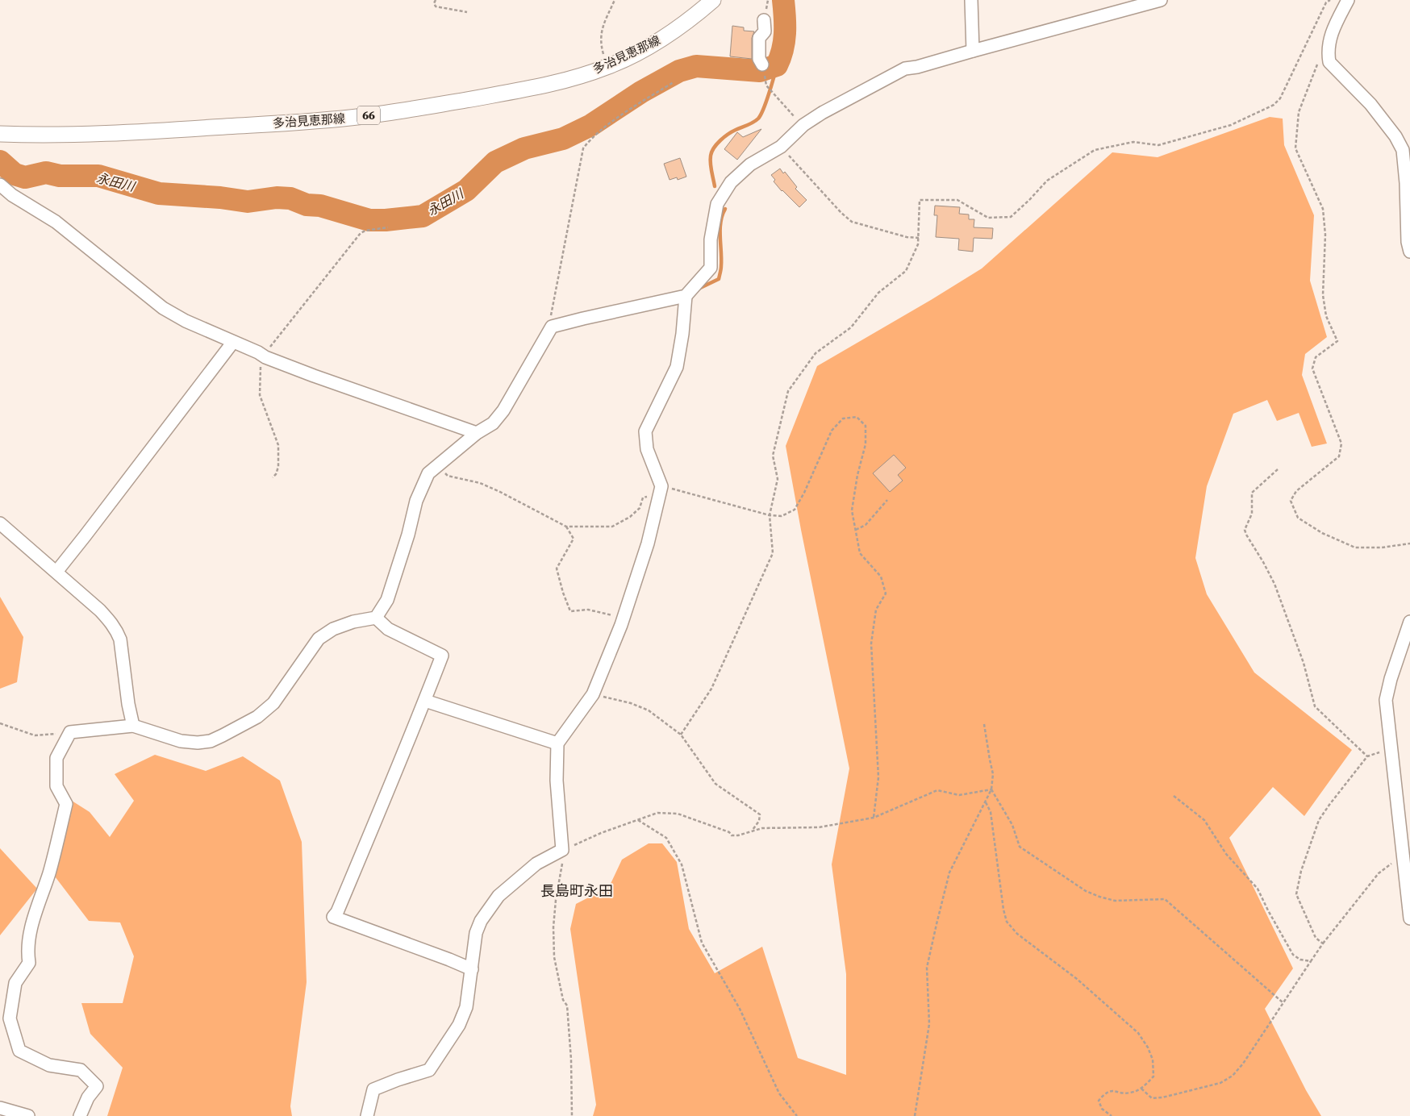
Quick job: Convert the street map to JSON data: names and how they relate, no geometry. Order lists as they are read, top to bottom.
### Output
{
  "streets": {
    "main road": ["多治見恵那線", "66"]
  },
  "districts": ["長島町永田"],
  "water": ["永田川"]
}
